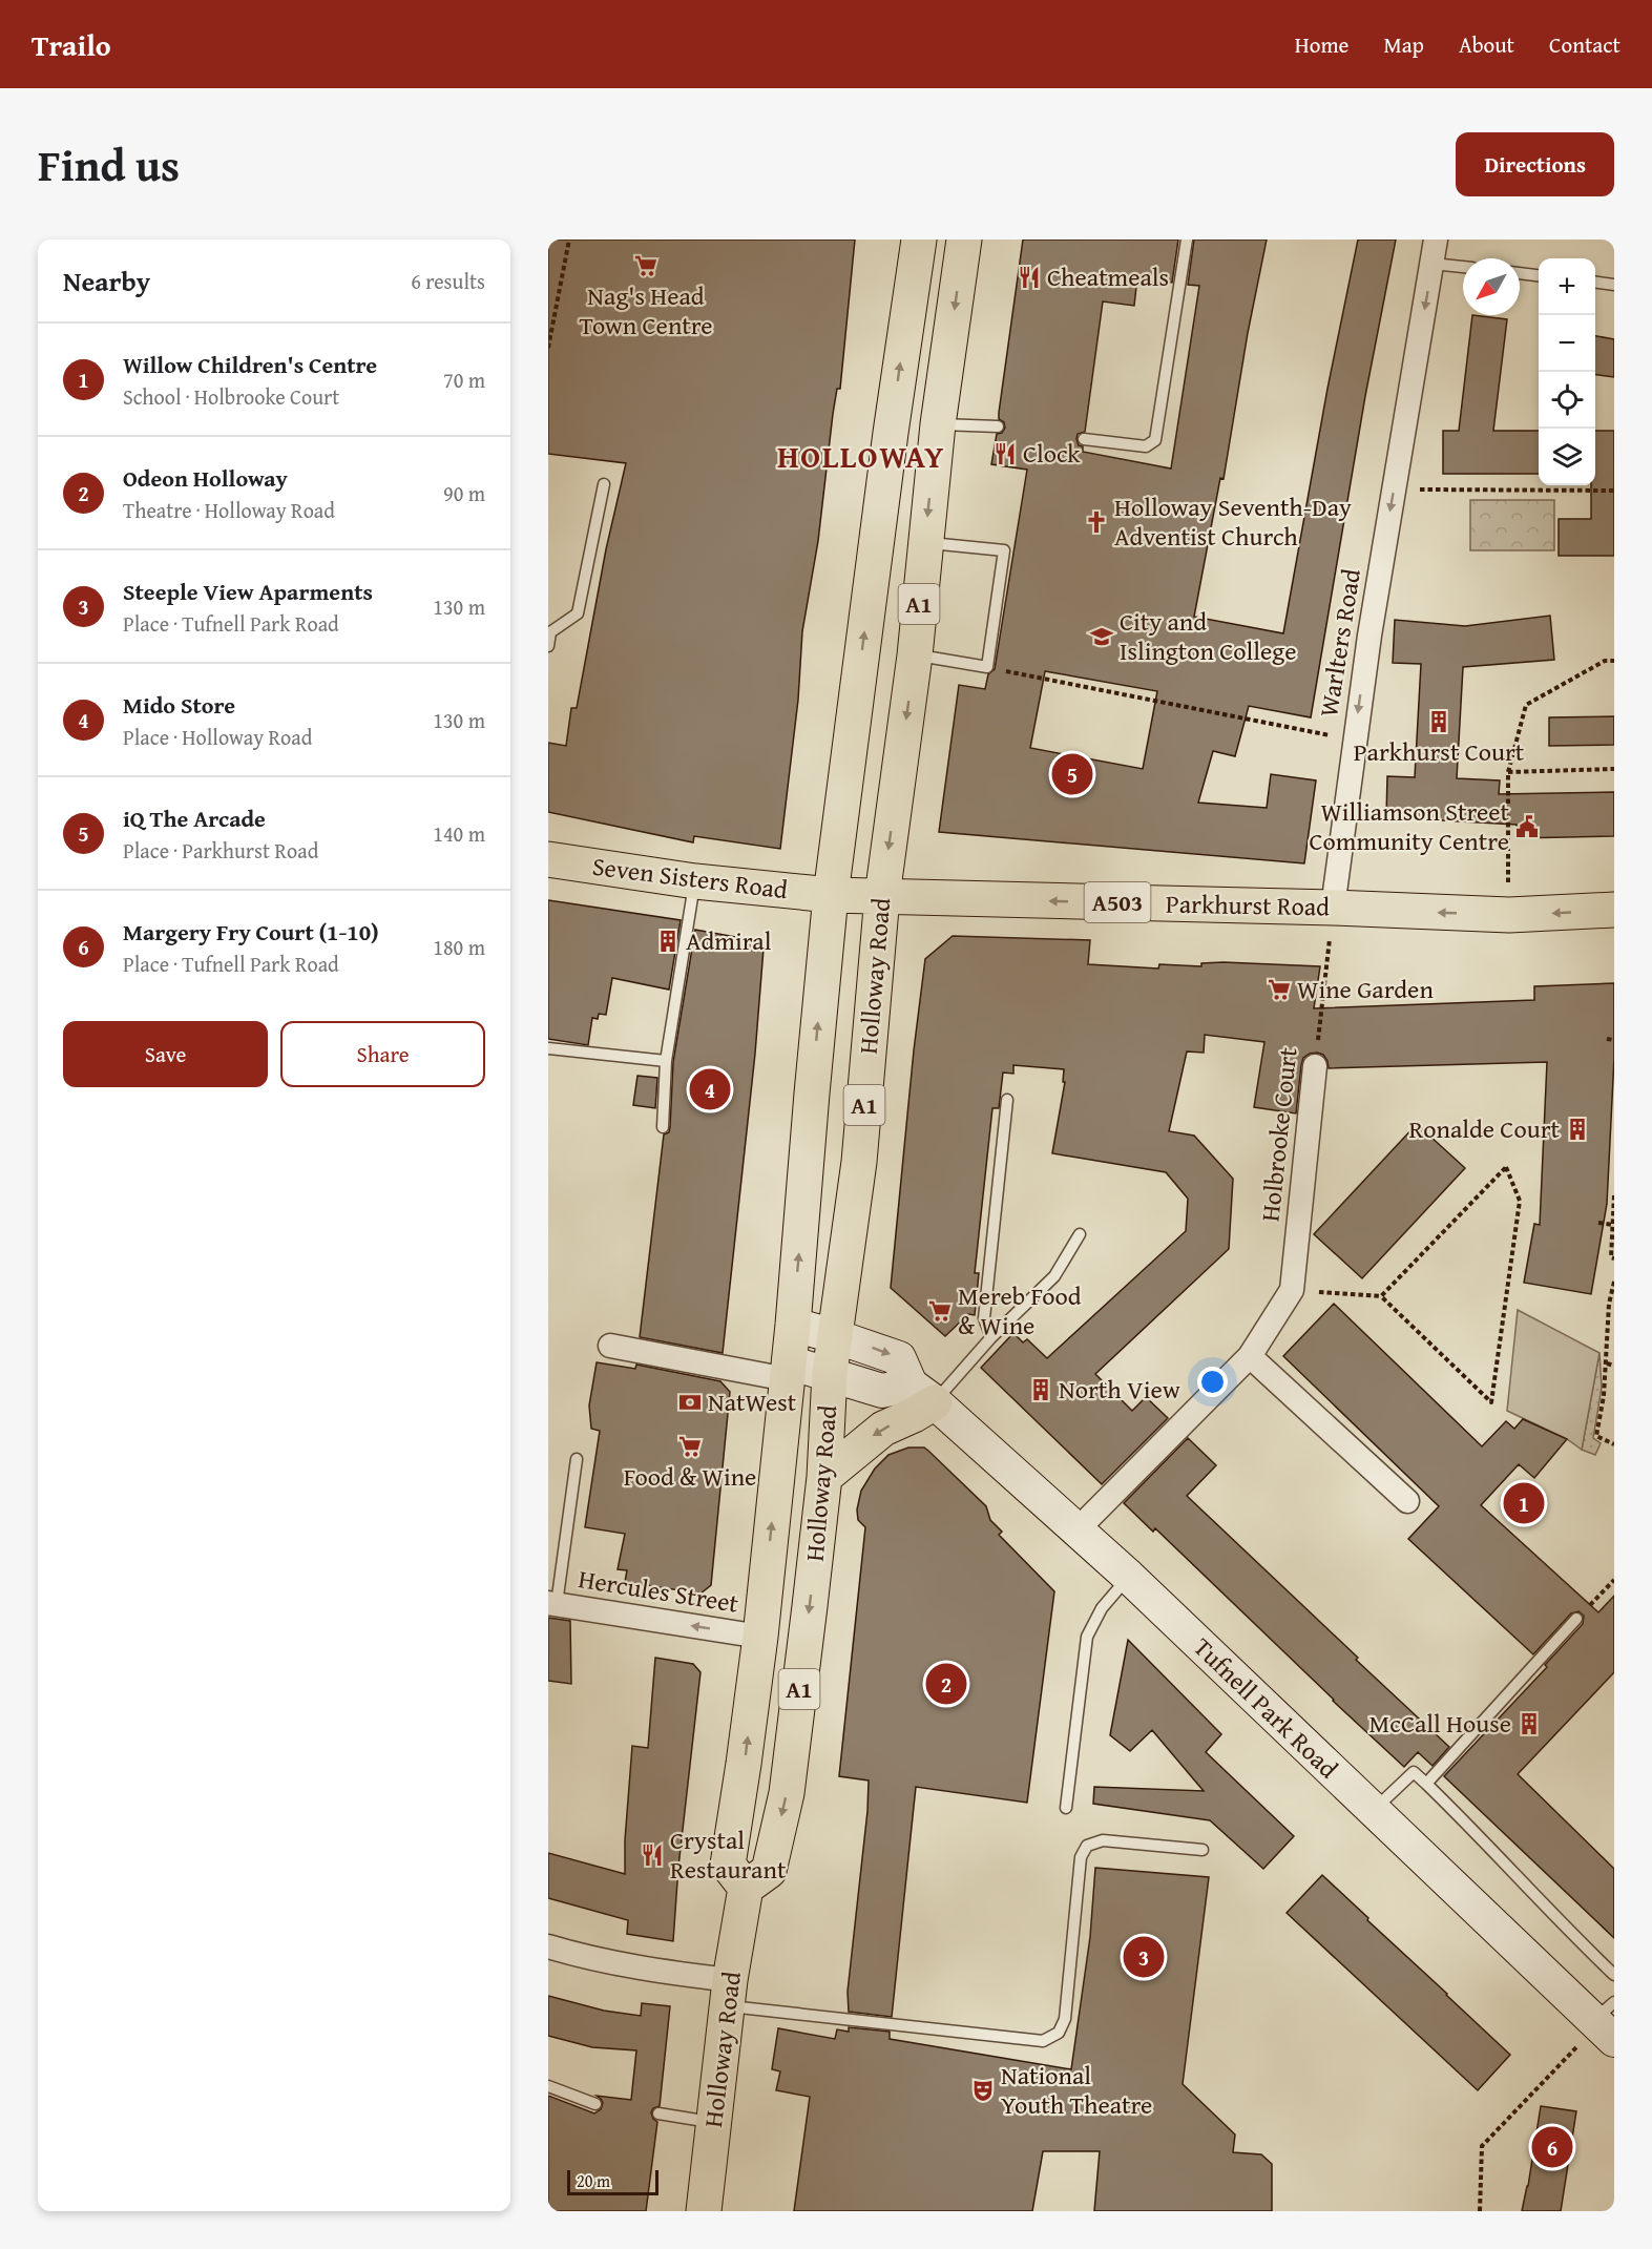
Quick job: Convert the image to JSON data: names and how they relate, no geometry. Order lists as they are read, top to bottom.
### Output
{
  "streets": {
    "highway": [
      "A1",
      "Seven Sisters Road",
      "A503",
      "Parkhurst Road",
      "Holloway Road"
    ],
    "street": [
      "Warlters Road",
      "Holbrooke Court",
      "Hercules Street",
      "Tufnell Park Road"
    ]
  },
  "crossings": [
    ["Warlters Road", "Parkhurst Road"],
    ["Warlters Road", "Holbrooke Court"],
    ["Seven Sisters Road", "A503"],
    ["Seven Sisters Road", "Holloway Road"],
    ["A503", "Parkhurst Road"],
    ["A503", "Holloway Road"],
    ["Parkhurst Road", "Holloway Road"],
    ["Parkhurst Road", "Holbrooke Court"],
    ["Holloway Road", "Hercules Street"],
    ["Holloway Road", "Tufnell Park Road"],
    ["Holbrooke Court", "Tufnell Park Road"]
  ],
  "one_way": ["Warlters Road", "Parkhurst Road", "Hercules Street"],
  "districts": ["HOLLOWAY"],
  "places": {
    "supermarket": [
      "Nag's Head Town Centre",
      "Wine Garden",
      "Mereb Food & Wine",
      "Food & Wine"
    ],
    "restaurant": ["Cheatmeals", "Clock", "Crystal Restaurant"],
    "church": ["Holloway Seventh-Day Adventist Church"],
    "school or university": ["City and Islington College"],
    "building": [
      "Parkhurst Court",
      "Admiral",
      "Ronalde Court",
      "North View",
      "McCall House"
    ],
    "public building": ["Williamson Street Community Centre"],
    "bank": ["NatWest"],
    "theatre": ["National Youth Theatre"]
  },
  "scale_bar": "20 m",
  "north": "bottom left",
  "page": {
    "header": "Trailo",
    "nav": [
      "Home",
      "Map",
      "About",
      "Contact"
    ],
    "title": "Find us",
    "buttons": [
      "Directions",
      ["Save", "Share"]
    ],
    "heading": ["Nearby", "6 results"],
    "map_buttons": ["+", "−"],
    "list": [
      {
        "mark": "1",
        "name": "Willow Children's Centre",
        "note": "School · Holbrooke Court",
        "value": "70 m"
      },
      {
        "mark": "2",
        "name": "Odeon Holloway",
        "note": "Theatre · Holloway Road",
        "value": "90 m"
      },
      {
        "mark": "3",
        "name": "Steeple View Aparments",
        "note": "Place · Tufnell Park Road",
        "value": "130 m"
      },
      {
        "mark": "4",
        "name": "Mido Store",
        "note": "Place · Holloway Road",
        "value": "130 m"
      },
      {
        "mark": "5",
        "name": "iQ The Arcade",
        "note": "Place · Parkhurst Road",
        "value": "140 m"
      },
      {
        "mark": "6",
        "name": "Margery Fry Court (1-10)",
        "note": "Place · Tufnell Park Road",
        "value": "180 m"
      }
    ],
    "pins": [
      "5",
      "4",
      "1",
      "2",
      "3",
      "6"
    ],
    "scale": "20 m"
  }
}
